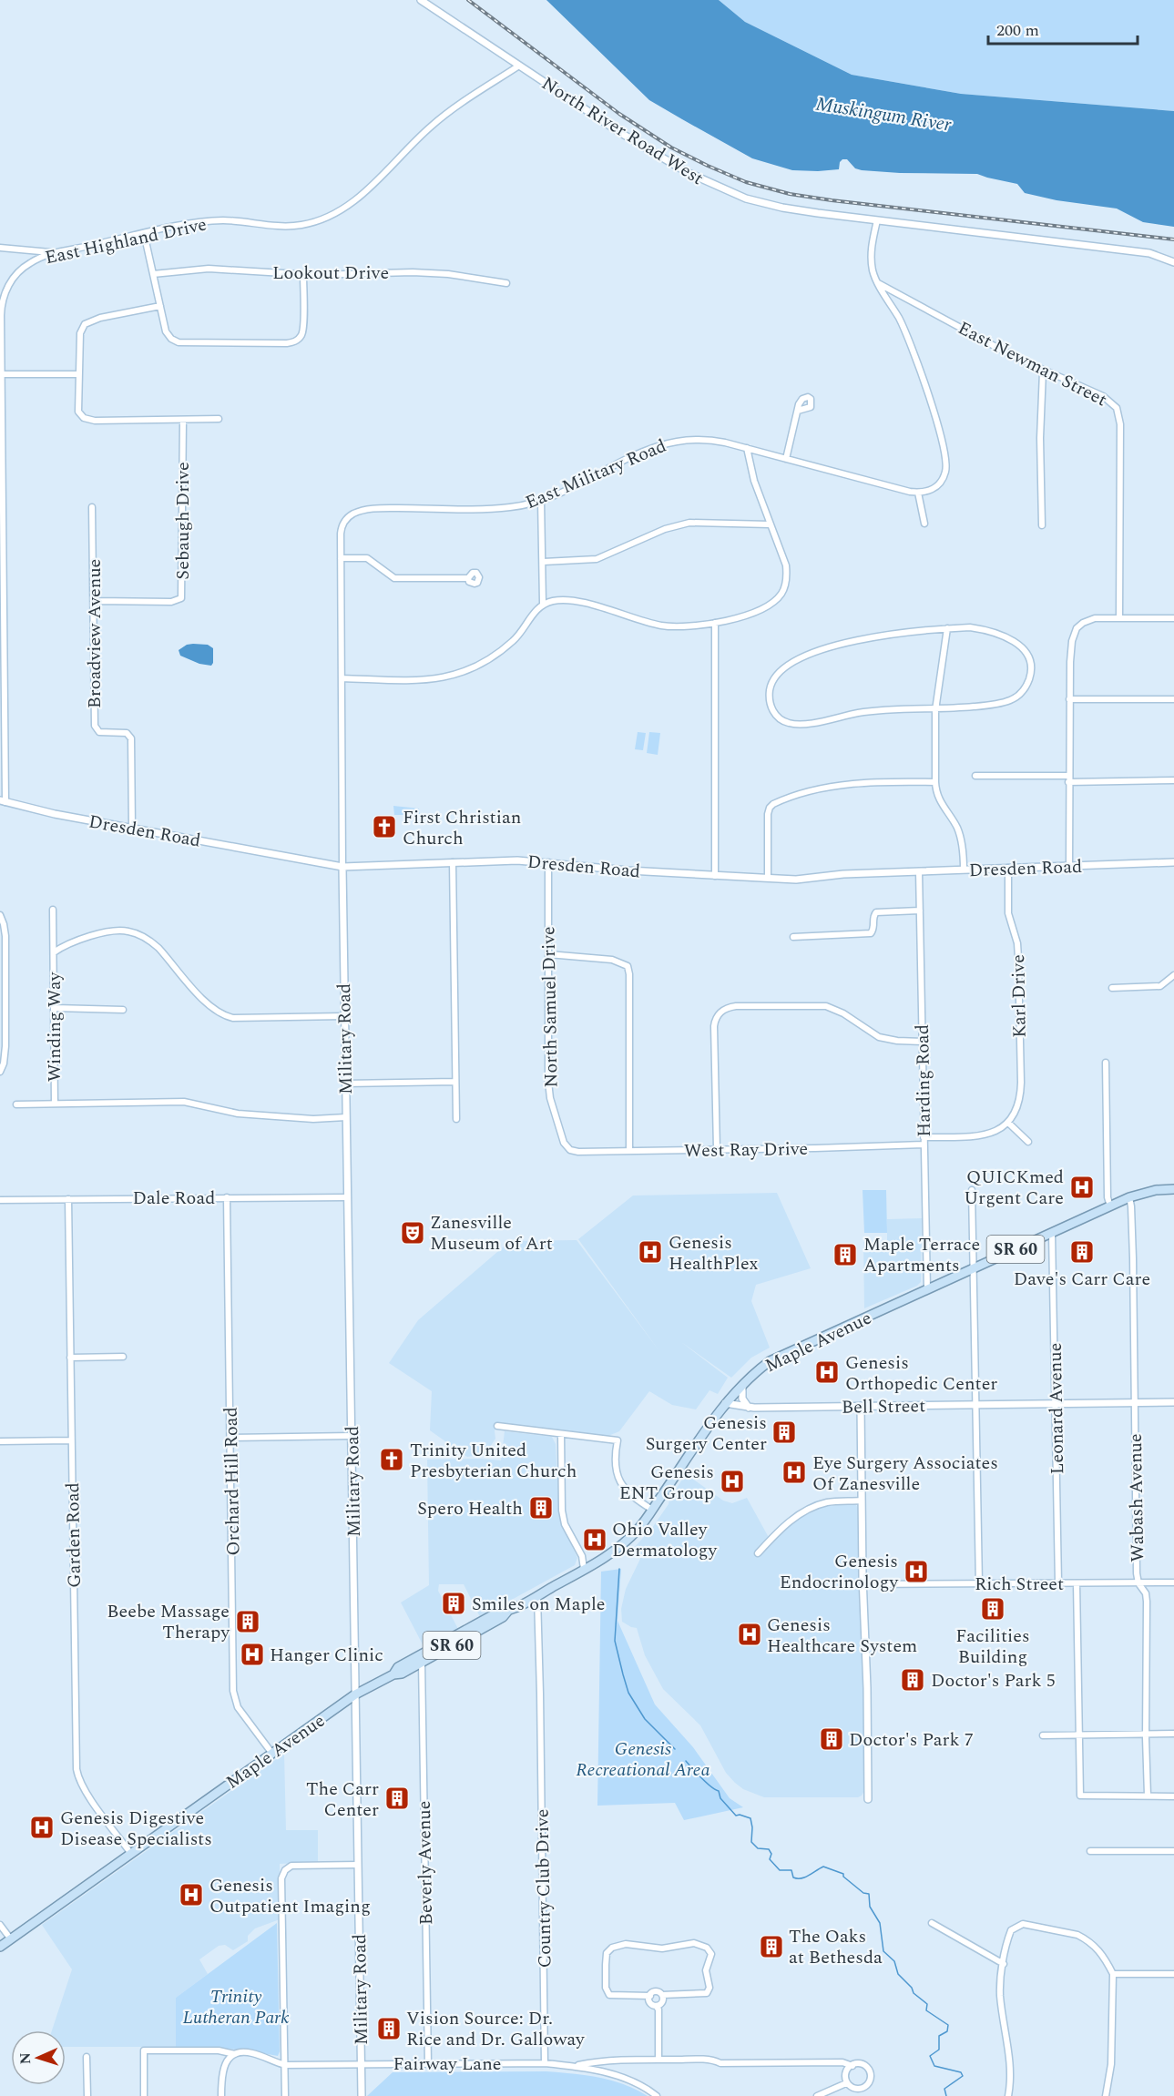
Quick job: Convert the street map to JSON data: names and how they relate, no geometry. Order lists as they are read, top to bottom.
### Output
{
  "streets": {
    "main road": ["SR 60", "Maple Avenue"],
    "street": [
      "North River Road West",
      "East Highland Drive",
      "Lookout Drive",
      "East Newman Street",
      "East Military Road",
      "Sebaugh Drive",
      "Broadview Avenue",
      "Dresden Road",
      "Karl Drive",
      "North Samuel Drive",
      "Winding Way",
      "Military Road",
      "Harding Road",
      "West Ray Drive",
      "Dale Road",
      "Bell Street",
      "Leonard Avenue",
      "Orchard Hill Road",
      "Wabash Avenue",
      "Garden Road",
      "Rich Street",
      "Beverly Avenue",
      "Country Club Drive",
      "Fairway Lane"
    ]
  },
  "crossings": [
    ["North River Road West", "East Highland Drive"],
    ["East Highland Drive", "Dresden Road"],
    ["East Military Road", "Dresden Road"],
    ["East Military Road", "Military Road"],
    ["Sebaugh Drive", "Broadview Avenue"],
    ["Broadview Avenue", "Dresden Road"],
    ["Dresden Road", "Karl Drive"],
    ["Dresden Road", "North Samuel Drive"],
    ["Dresden Road", "Military Road"],
    ["Dresden Road", "Harding Road"],
    ["North Samuel Drive", "West Ray Drive"],
    ["Winding Way", "Military Road"],
    ["Military Road", "Dale Road"],
    ["Military Road", "Maple Avenue"],
    ["Military Road", "Fairway Lane"],
    ["Harding Road", "West Ray Drive"],
    ["Harding Road", "Maple Avenue"],
    ["Dale Road", "Orchard Hill Road"],
    ["Dale Road", "Garden Road"],
    ["Maple Avenue", "Bell Street"],
    ["Maple Avenue", "Leonard Avenue"],
    ["Maple Avenue", "Orchard Hill Road"],
    ["Maple Avenue", "Wabash Avenue"],
    ["Maple Avenue", "Garden Road"],
    ["Maple Avenue", "Beverly Avenue"],
    ["Maple Avenue", "Country Club Drive"],
    ["Bell Street", "Leonard Avenue"],
    ["Bell Street", "Wabash Avenue"],
    ["Leonard Avenue", "Rich Street"],
    ["Wabash Avenue", "Rich Street"],
    ["Beverly Avenue", "Fairway Lane"],
    ["Country Club Drive", "Fairway Lane"]
  ],
  "water": ["Muskingum River"],
  "parks": ["Genesis Recreational Area", "Trinity Lutheran Park"],
  "places": {
    "church": ["First Christian Church", "Trinity United Presbyterian Church"],
    "hospital": [
      "QUICKmed Urgent Care",
      "Genesis HealthPlex",
      "Genesis Orthopedic Center",
      "Eye Surgery Associates Of Zanesville",
      "Genesis ENT Group",
      "Ohio Valley Dermatology",
      "Genesis Endocrinology",
      "Genesis Healthcare System",
      "Hanger Clinic",
      "Genesis Digestive Disease Specialists",
      "Genesis Outpatient Imaging"
    ],
    "theatre": ["Zanesville Museum of Art"],
    "building": [
      "Dave's Carr Care",
      "Maple Terrace Apartments",
      "Genesis Surgery Center",
      "Spero Health",
      "Smiles on Maple",
      "Facilities Building",
      "Beebe Massage Therapy",
      "Doctor's Park 5",
      "Doctor's Park 7",
      "The Carr Center",
      "The Oaks at Bethesda",
      "Vision Source: Dr. Rice and Dr. Galloway"
    ]
  },
  "scale_bar": "200 m",
  "north": "left"
}
